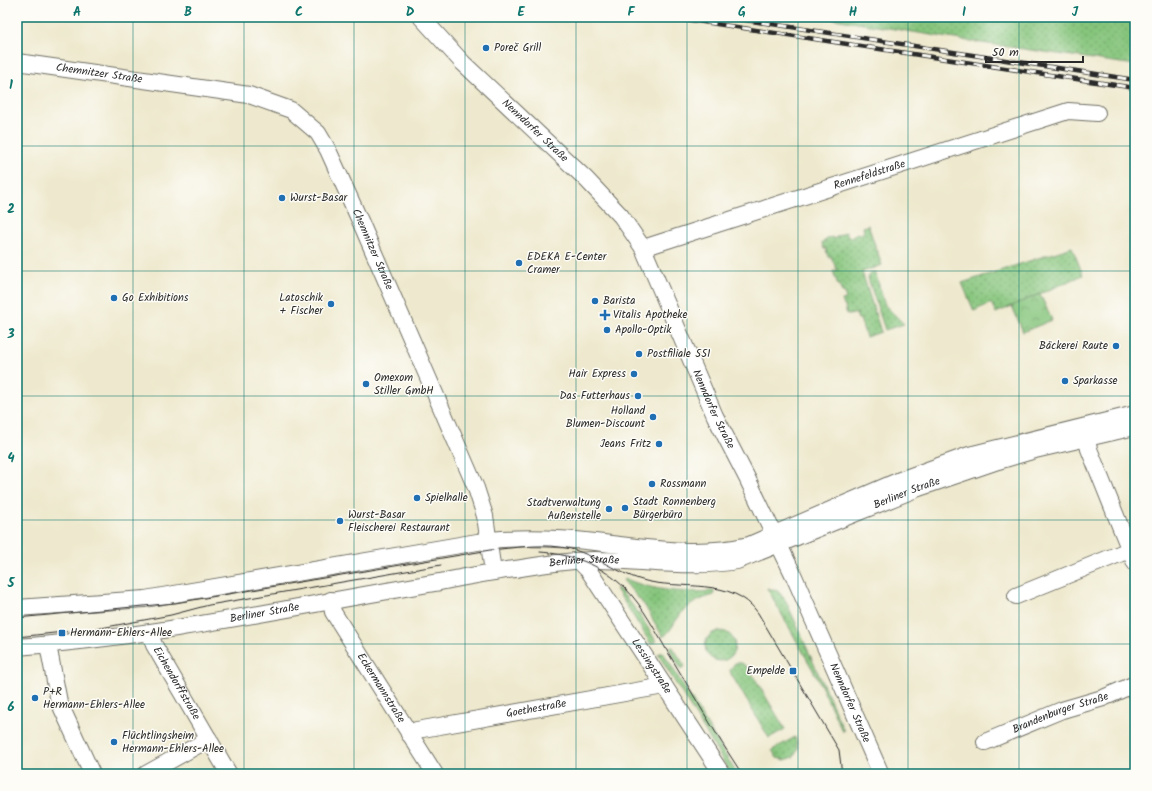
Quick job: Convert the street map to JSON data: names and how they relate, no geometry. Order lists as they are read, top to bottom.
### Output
{
  "streets": {
    "street": [
      "Chemnitzer Straße",
      "Nenndorfer Straße",
      "Rennefeldstraße",
      "Berliner Straße",
      "Lessingstraße",
      "Eichendorffstraße",
      "Eckermannstraße",
      "Goethestraße",
      "Brandenburger Straße"
    ]
  },
  "crossings": [
    ["Chemnitzer Straße", "Berliner Straße"],
    ["Nenndorfer Straße", "Rennefeldstraße"],
    ["Nenndorfer Straße", "Berliner Straße"],
    ["Berliner Straße", "Lessingstraße"],
    ["Berliner Straße", "Eichendorffstraße"],
    ["Berliner Straße", "Eckermannstraße"],
    ["Lessingstraße", "Goethestraße"],
    ["Eckermannstraße", "Goethestraße"]
  ],
  "places": {
    "other": [
      "Poreč Grill",
      "Wurst-Basar",
      "EDEKA E-Center Cramer",
      "Go Exhibitions",
      "Barista",
      "Latoschik + Fischer",
      "Apollo-Optik",
      "Bäckerei Raute",
      "Postfiliale 551",
      "Hair Express",
      "Sparkasse",
      "Omexom Stiller GmbH",
      "Das Futterhaus",
      "Holland Blumen-Discount",
      "Jeans Fritz",
      "Rossmann",
      "Spielhalle",
      "Stadt Ronnenberg Bürgerbüro",
      "Stadtverwaltung Außenstelle",
      "Wurst-Basar Fleischerei Restaurant",
      "P+R Hermann-Ehlers-Allee",
      "Flüchtlingsheim Hermann-Ehlers-Allee"
    ],
    "health": ["Vitalis Apotheke"],
    "transit": ["Hermann-Ehlers-Allee", "Empelde"]
  },
  "scale_bar": "50 m",
  "grid": {
    "columns": [
      "A",
      "B",
      "C",
      "D",
      "E",
      "F",
      "G",
      "H",
      "I",
      "J"
    ],
    "rows": [
      "1",
      "2",
      "3",
      "4",
      "5",
      "6"
    ]
  }
}
